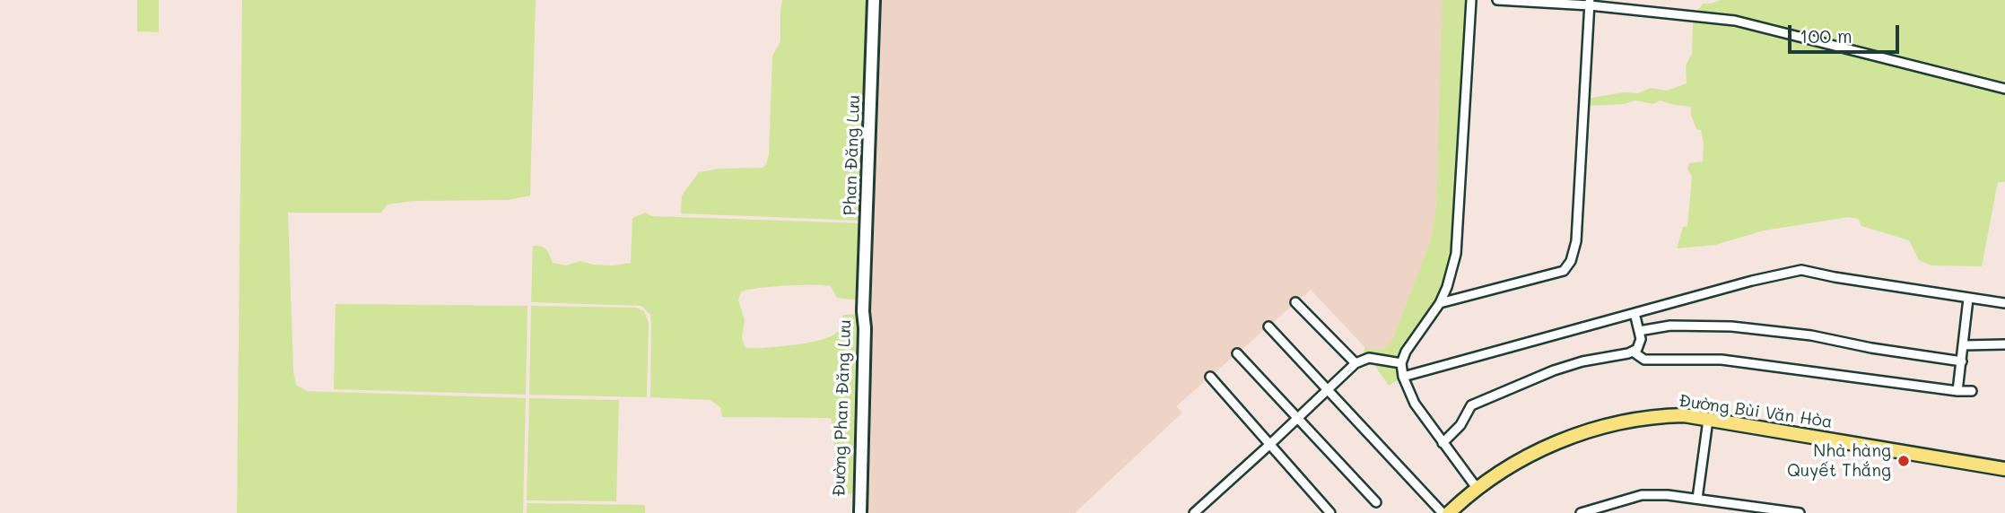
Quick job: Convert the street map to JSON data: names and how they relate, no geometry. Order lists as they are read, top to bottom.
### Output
{
  "streets": {
    "main road": ["Đường Bùi Văn Hòa"],
    "street": ["Phan Đăng Lưu", "Đường Phan Đăng Lưu"]
  },
  "crossings": [
    ["Phan Đăng Lưu", "Đường Phan Đăng Lưu"]
  ],
  "places": ["Nhà hàng Quyết Thắng"],
  "scale_bar": "100 m"
}
